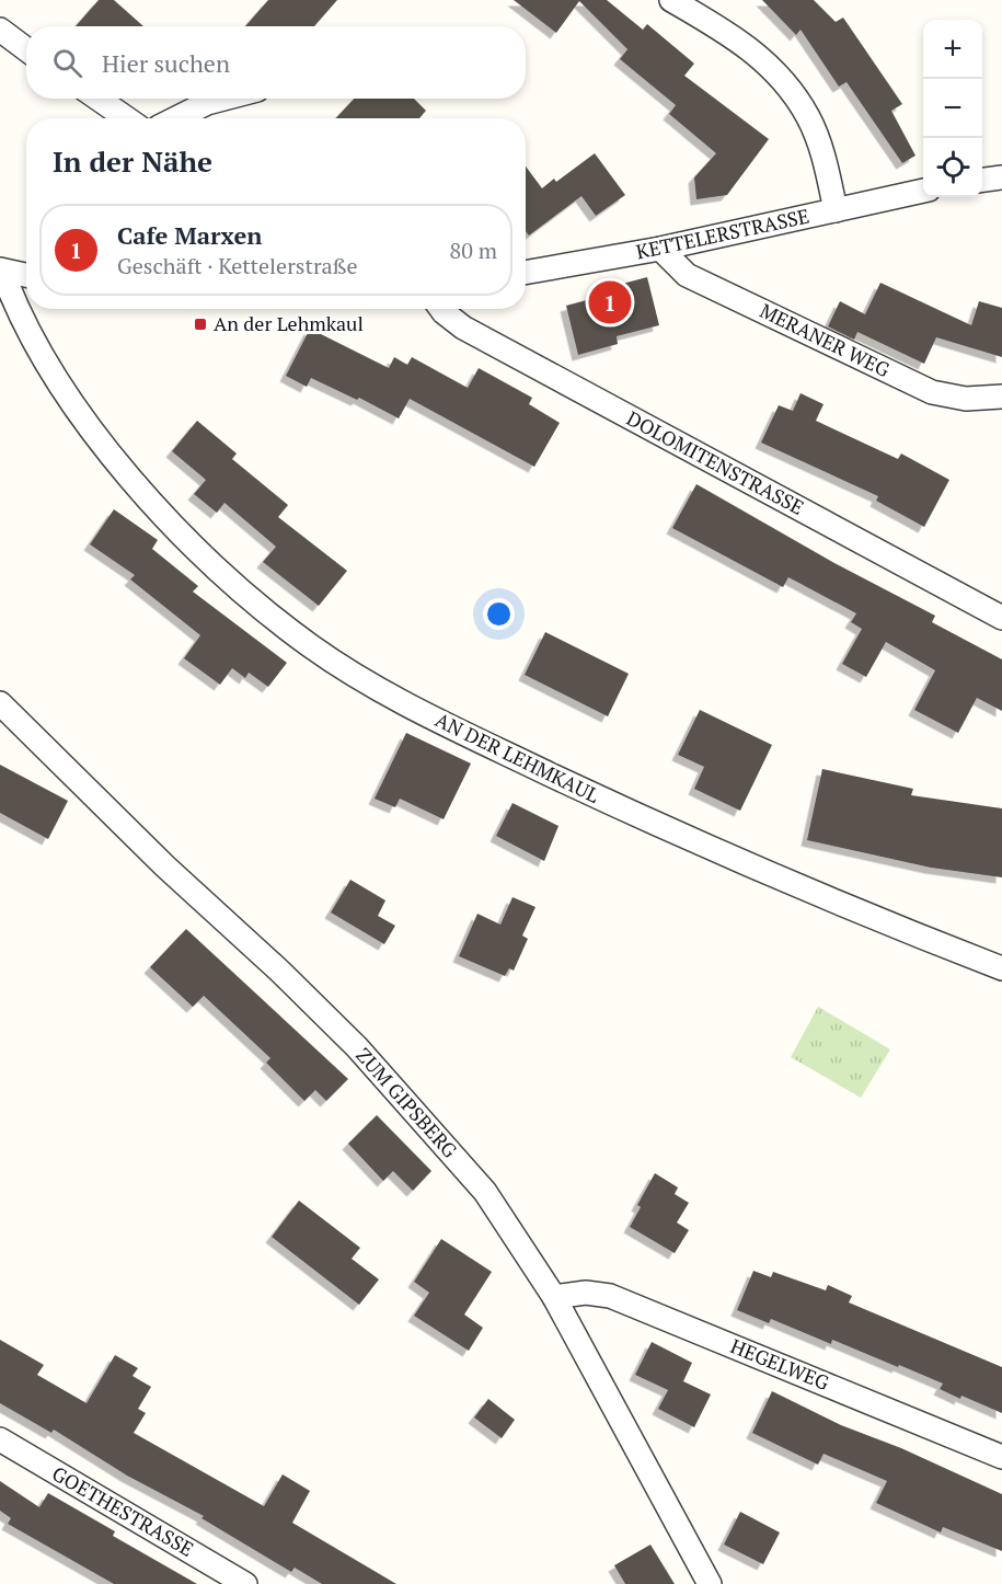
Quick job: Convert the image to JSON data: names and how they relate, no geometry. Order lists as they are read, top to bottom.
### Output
{
  "streets": {
    "street": [
      "KETTELERSTRASSE",
      "MERANER WEG",
      "DOLOMITENSTRASSE",
      "AN DER LEHMKAUL",
      "ZUM GIPSBERG",
      "HEGELWEG",
      "GOETHESTRASSE"
    ]
  },
  "crossings": [
    ["KETTELERSTRASSE", "MERANER WEG"],
    ["ZUM GIPSBERG", "HEGELWEG"]
  ],
  "places": {
    "transit": ["An der Lehmkaul"]
  },
  "page": {
    "map_buttons": ["+", "−"],
    "search": "Hier suchen",
    "heading": "In der Nähe",
    "list": [
      {
        "mark": "1",
        "name": "Cafe Marxen",
        "note": "Geschäft · Kettelerstraße",
        "value": "80 m"
      }
    ],
    "pins": "1"
  }
}
